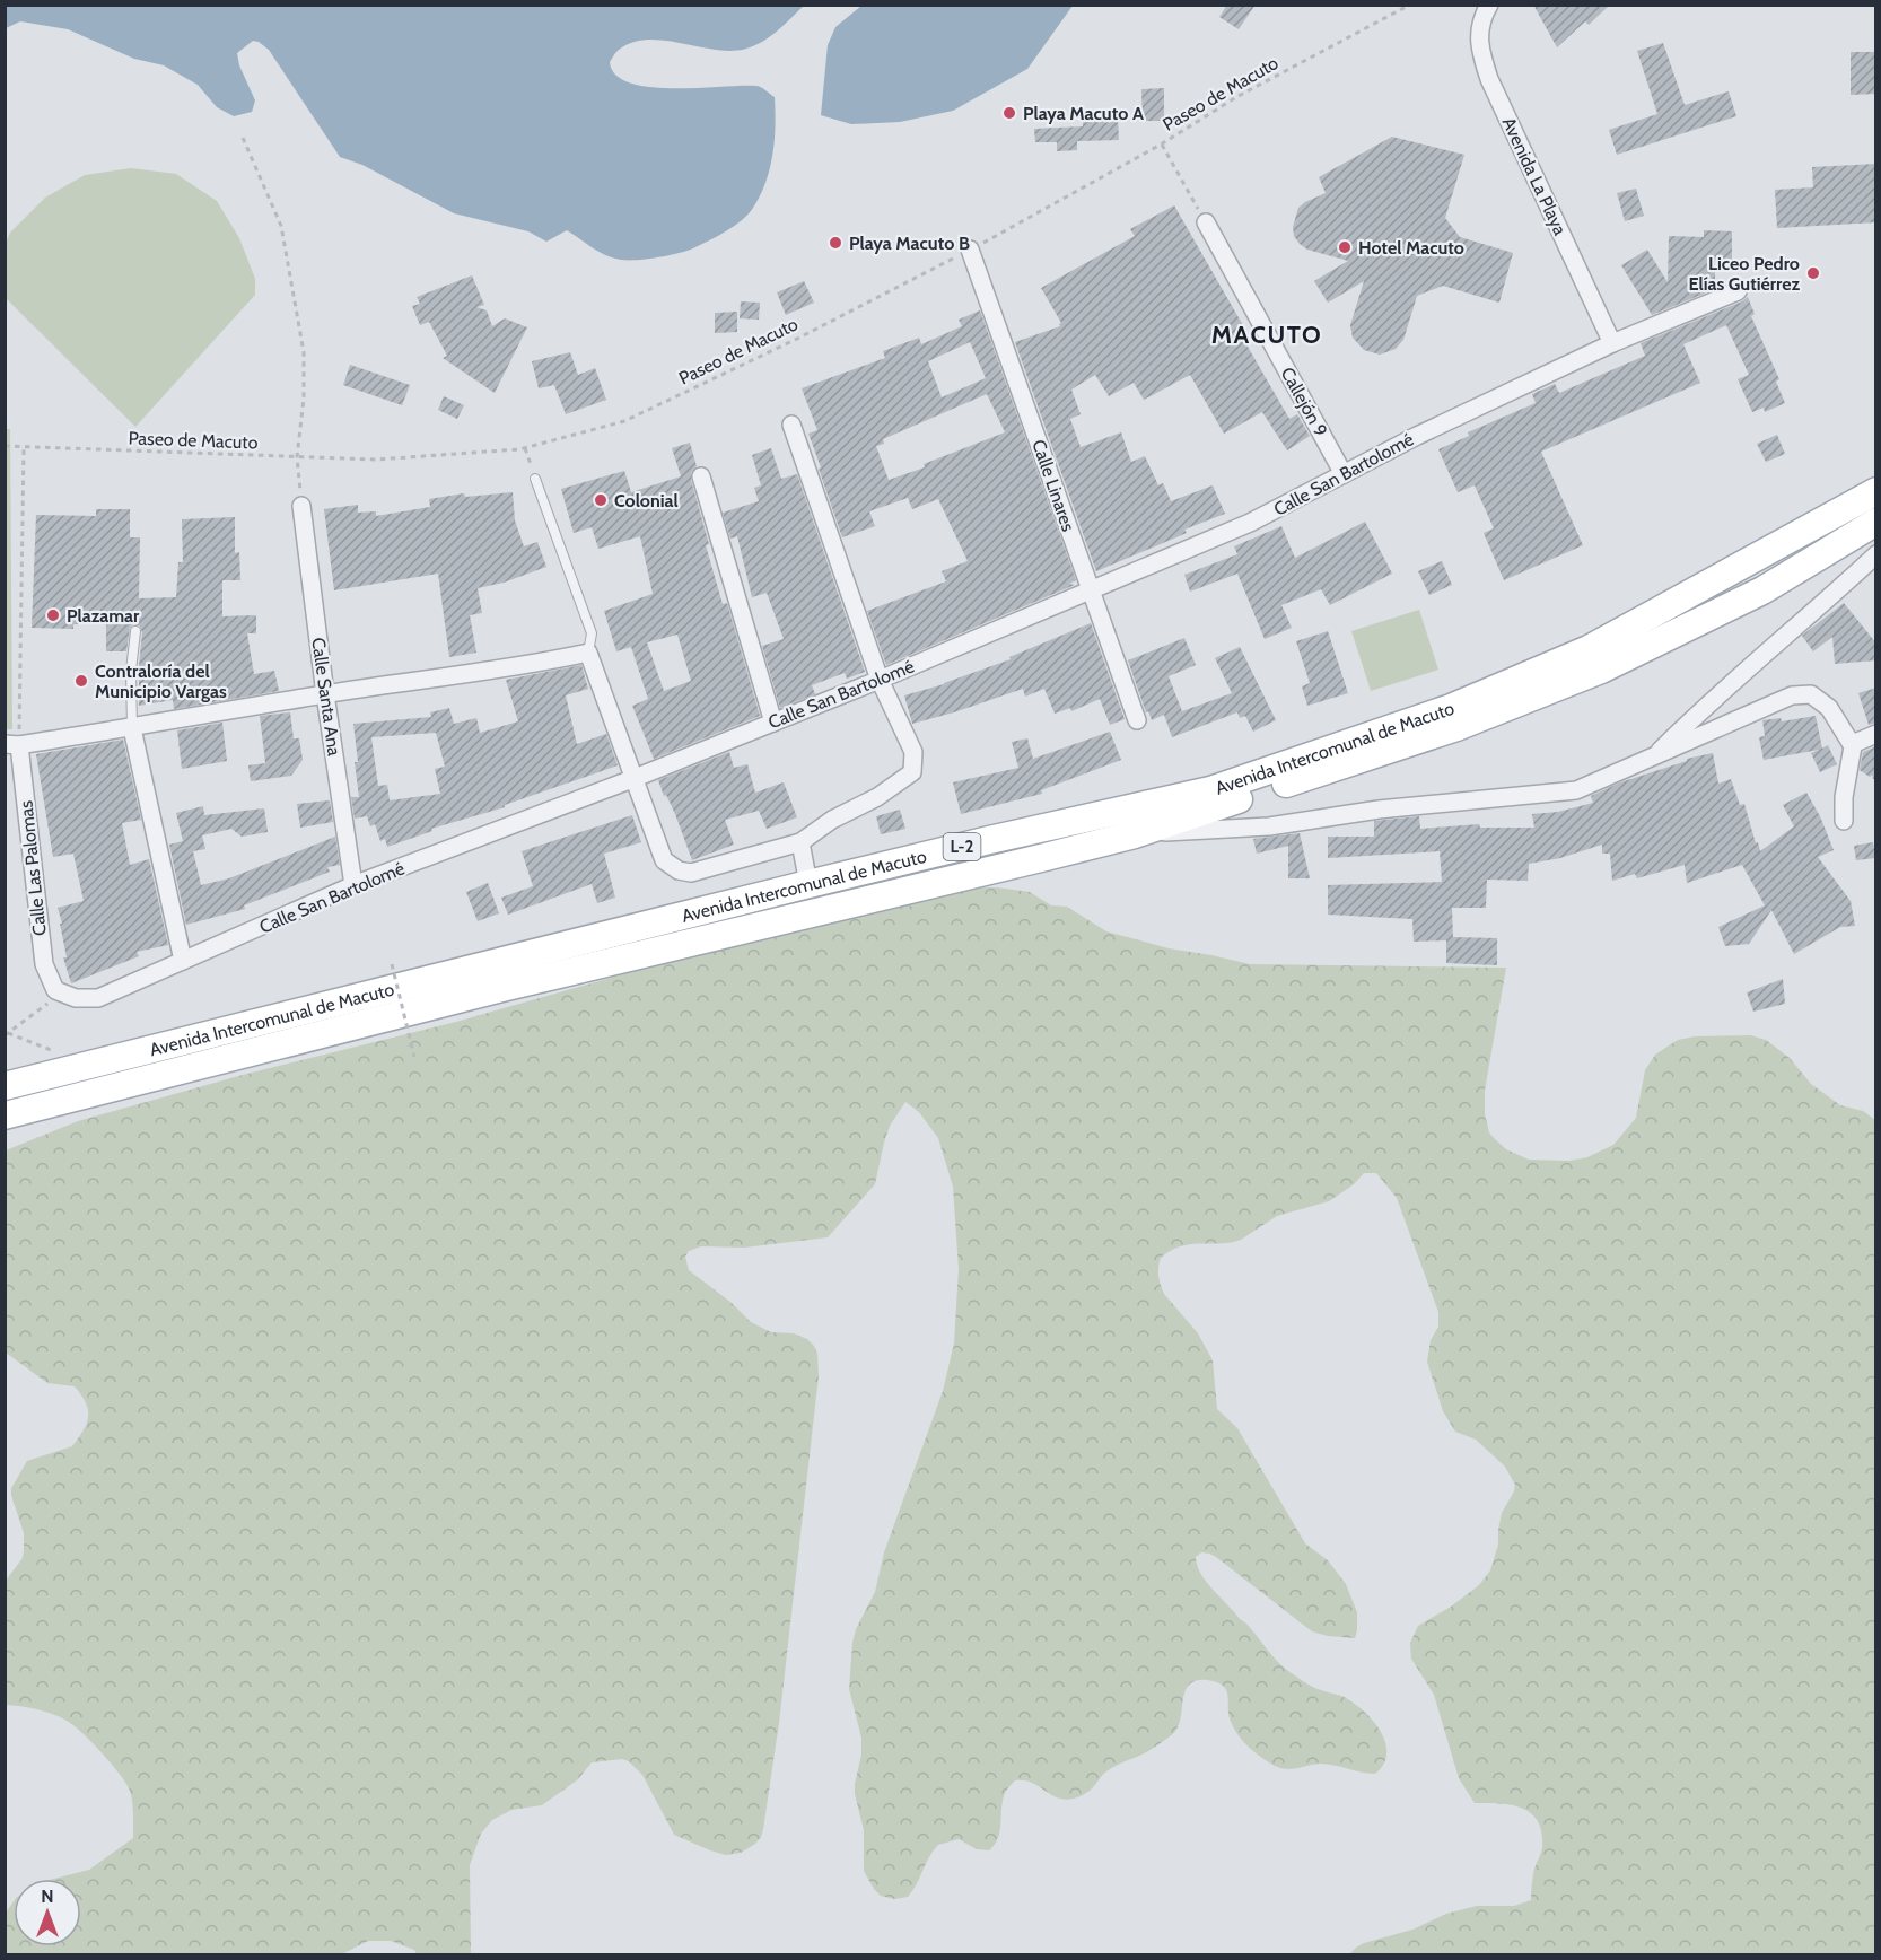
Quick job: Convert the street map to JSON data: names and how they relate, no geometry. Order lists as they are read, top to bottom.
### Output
{
  "streets": {
    "main road": ["Avenida Intercomunal de Macuto", "L-2"],
    "street": [
      "Avenida La Playa",
      "Callejón 9",
      "Calle San Bartolomé",
      "Calle Linares",
      "Calle Santa Ana",
      "Calle Las Palomas"
    ],
    "path": ["Paseo de Macuto"]
  },
  "crossings": [
    ["Paseo de Macuto", "Calle Linares"],
    ["Avenida La Playa", "Calle San Bartolomé"],
    ["Callejón 9", "Calle San Bartolomé"],
    ["Calle San Bartolomé", "Calle Linares"],
    ["Calle San Bartolomé", "Calle Santa Ana"],
    ["Calle San Bartolomé", "Calle Las Palomas"]
  ],
  "districts": ["MACUTO"],
  "places": [
    "Playa Macuto A",
    "Playa Macuto B",
    "Hotel Macuto",
    "Liceo Pedro Elías Gutiérrez",
    "Colonial",
    "Plazamar",
    "Contraloría del Municipio Vargas"
  ],
  "north": "top"
}
